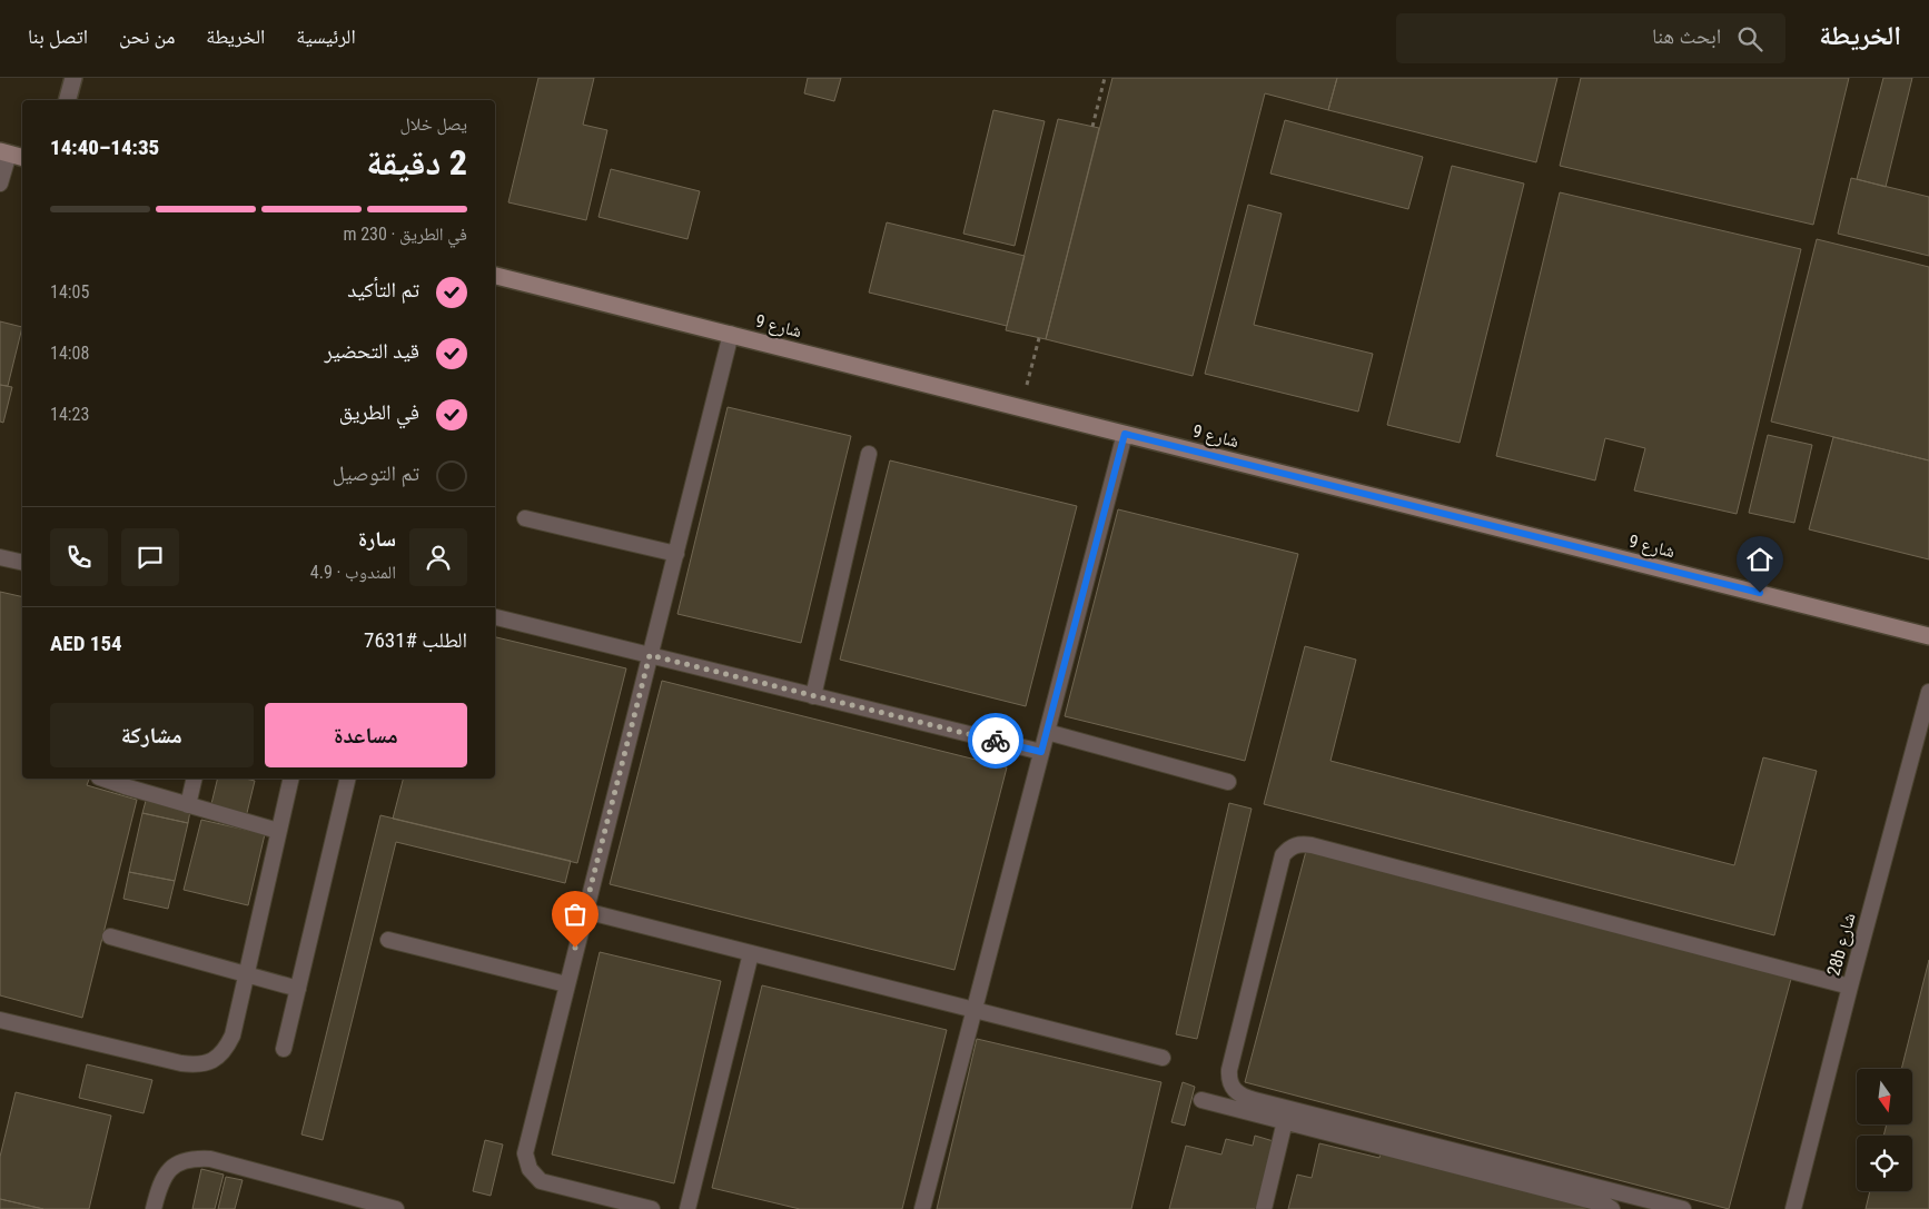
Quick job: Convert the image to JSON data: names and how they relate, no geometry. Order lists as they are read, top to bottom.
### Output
{
  "streets": {
    "street": ["شارع 9"],
    "lane": ["28b شارع"]
  },
  "north": "bottom",
  "page": {
    "header": "الخريطة",
    "search": "ابحث هنا",
    "nav": [
      "الرئيسية",
      "الخريطة",
      "من نحن",
      "اتصل بنا"
    ],
    "heading": ["2 دقيقة", "يصل خلال", "14:35–14:40"],
    "panel": [
      "سارة",
      "المندوب · 4.9",
      "الطلب #7631",
      "AED 154"
    ],
    "bar": "في الطريق · 230 m",
    "list": [
      ["تم التأكيد", "14:05"],
      ["قيد التحضير", "14:08"],
      ["في الطريق", "14:23"],
      "تم التوصيل"
    ],
    "buttons": ["مساعدة", "مشاركة"]
  }
}
